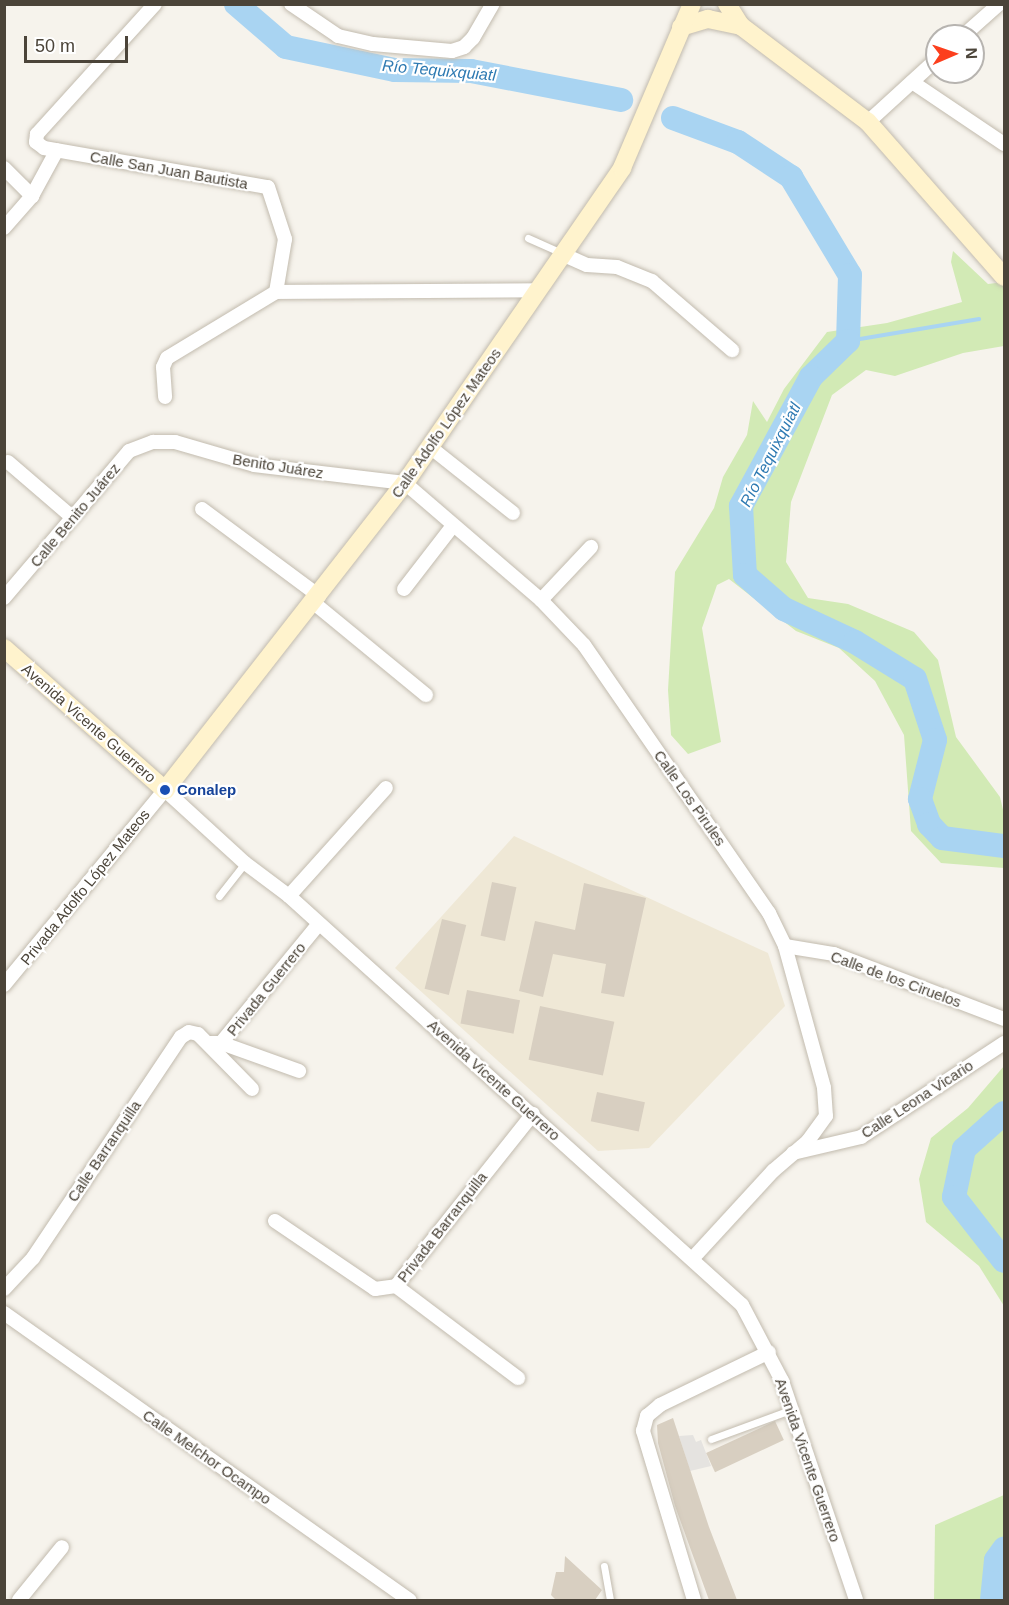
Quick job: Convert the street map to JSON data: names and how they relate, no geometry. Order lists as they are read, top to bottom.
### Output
{
  "streets": {
    "main road": ["Calle Adolfo López Mateos", "Avenida Vicente Guerrero"],
    "street": [
      "Calle San Juan Bautista",
      "Benito Juárez",
      "Calle Benito Juárez",
      "Calle Los Pirules",
      "Privada Adolfo López Mateos",
      "Calle de los Ciruelos",
      "Privada Guerrero",
      "Calle Leona Vicario",
      "Calle Barranquilla",
      "Privada Barranquilla",
      "Calle Melchor Ocampo"
    ]
  },
  "crossings": [
    ["Calle Adolfo López Mateos", "Benito Juárez"],
    ["Calle Adolfo López Mateos", "Avenida Vicente Guerrero"],
    ["Calle Adolfo López Mateos", "Calle Los Pirules"],
    ["Calle Adolfo López Mateos", "Privada Adolfo López Mateos"],
    ["Benito Juárez", "Calle Benito Juárez"],
    ["Benito Juárez", "Calle Los Pirules"],
    ["Avenida Vicente Guerrero", "Calle Los Pirules"],
    ["Avenida Vicente Guerrero", "Privada Adolfo López Mateos"],
    ["Avenida Vicente Guerrero", "Privada Guerrero"],
    ["Avenida Vicente Guerrero", "Privada Barranquilla"],
    ["Calle Los Pirules", "Calle de los Ciruelos"],
    ["Calle Los Pirules", "Calle Leona Vicario"],
    ["Privada Guerrero", "Calle Barranquilla"]
  ],
  "water": ["Río Tequixquiatl"],
  "places": ["Conalep"],
  "scale_bar": "50 m",
  "north": "right"
}
